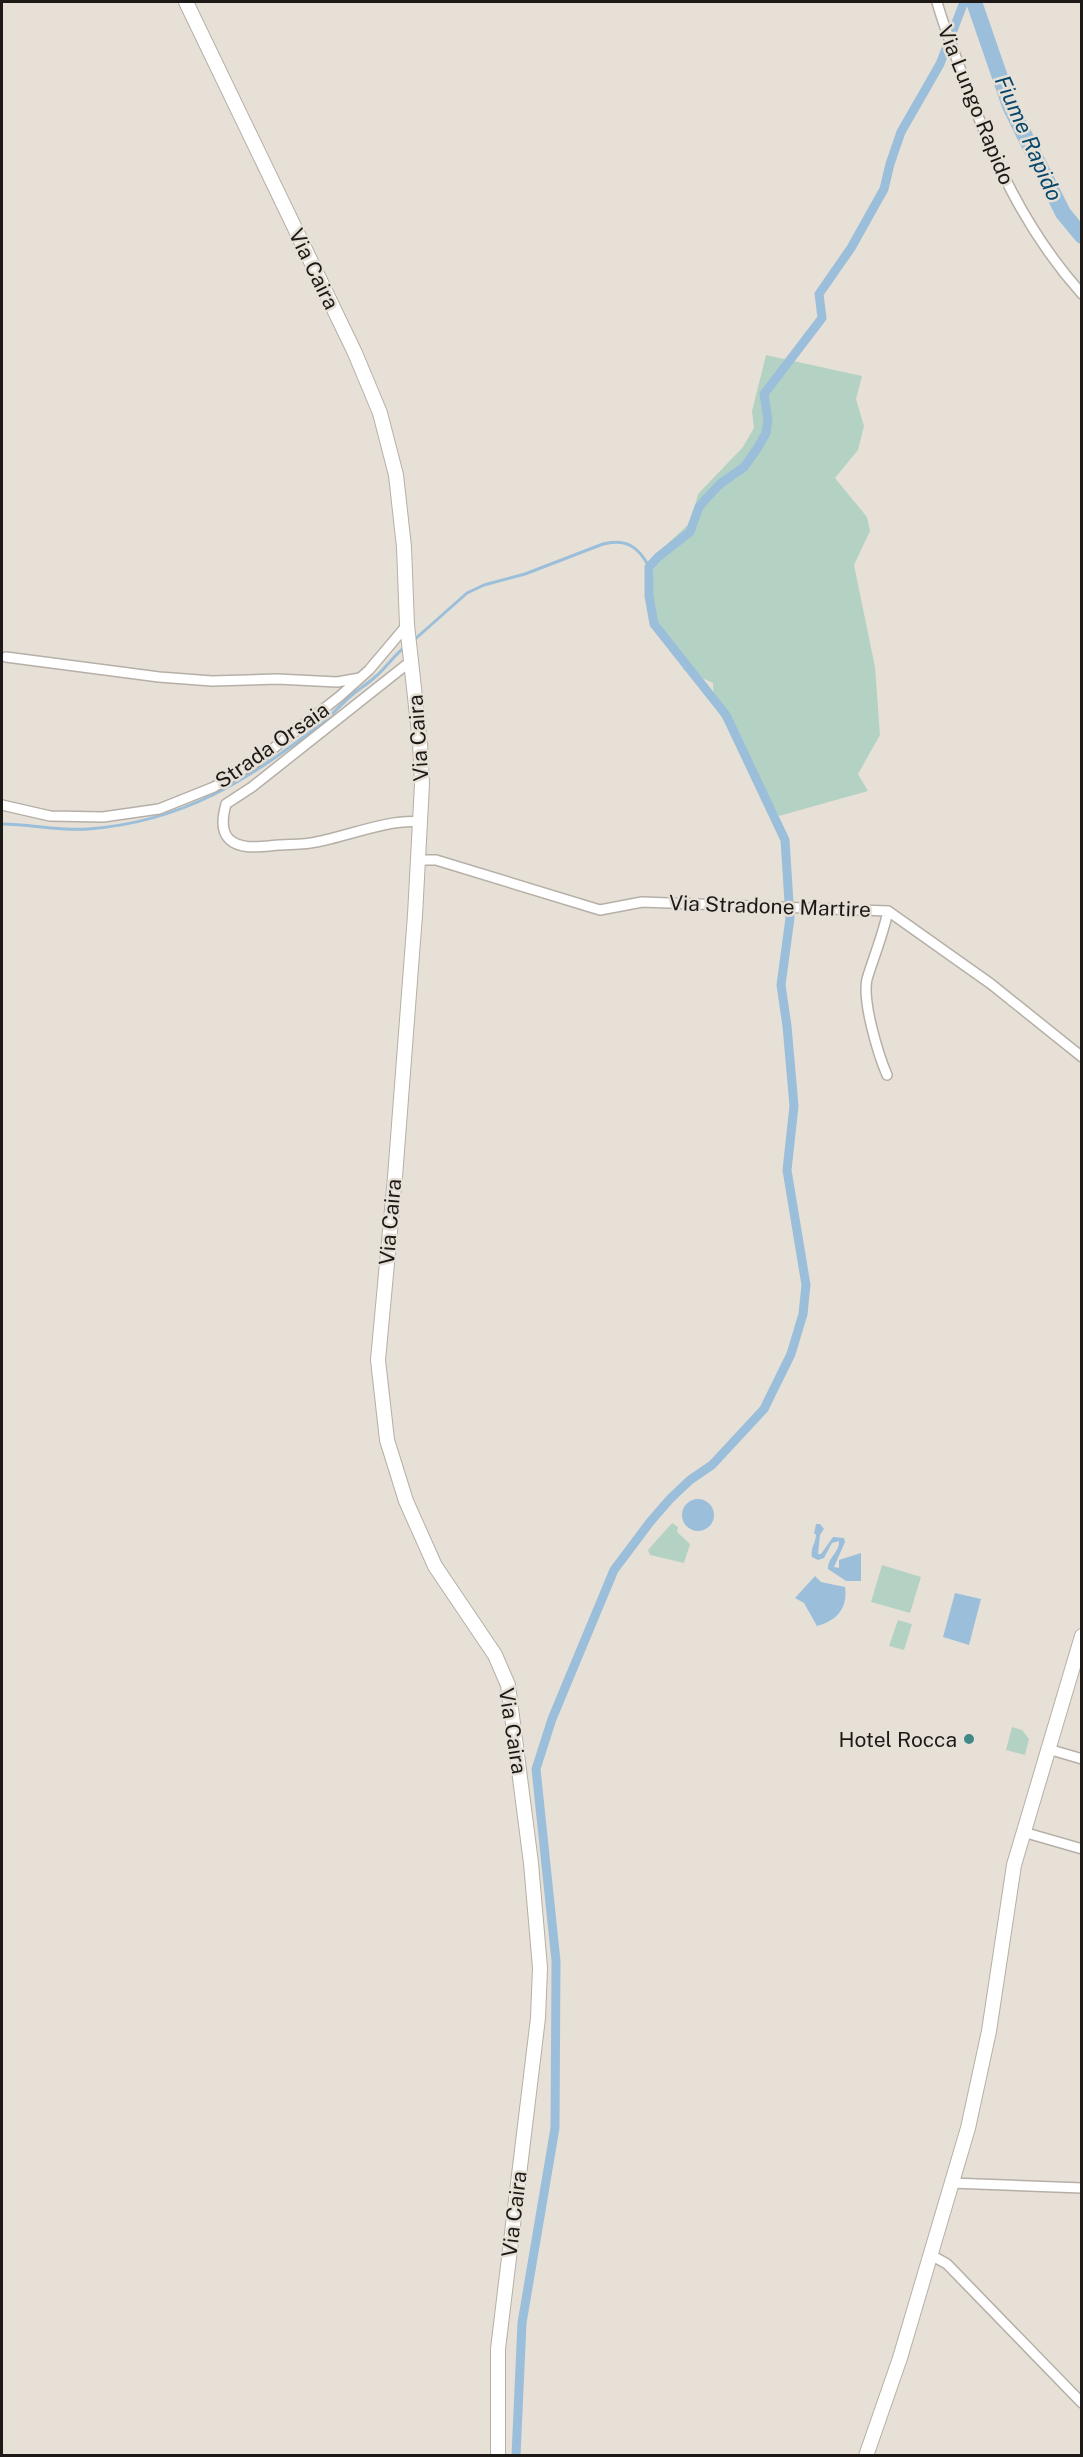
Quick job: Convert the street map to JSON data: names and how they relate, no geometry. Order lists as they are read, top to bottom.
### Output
{
  "streets": {
    "street": [
      "Via Lungo Rapido",
      "Via Caira",
      "Strada Orsaia",
      "Via Stradone Martire"
    ]
  },
  "crossings": [
    ["Via Caira", "Strada Orsaia"],
    ["Via Caira", "Via Stradone Martire"]
  ],
  "water": ["Fiume Rapido"],
  "places": ["Hotel Rocca"]
}
